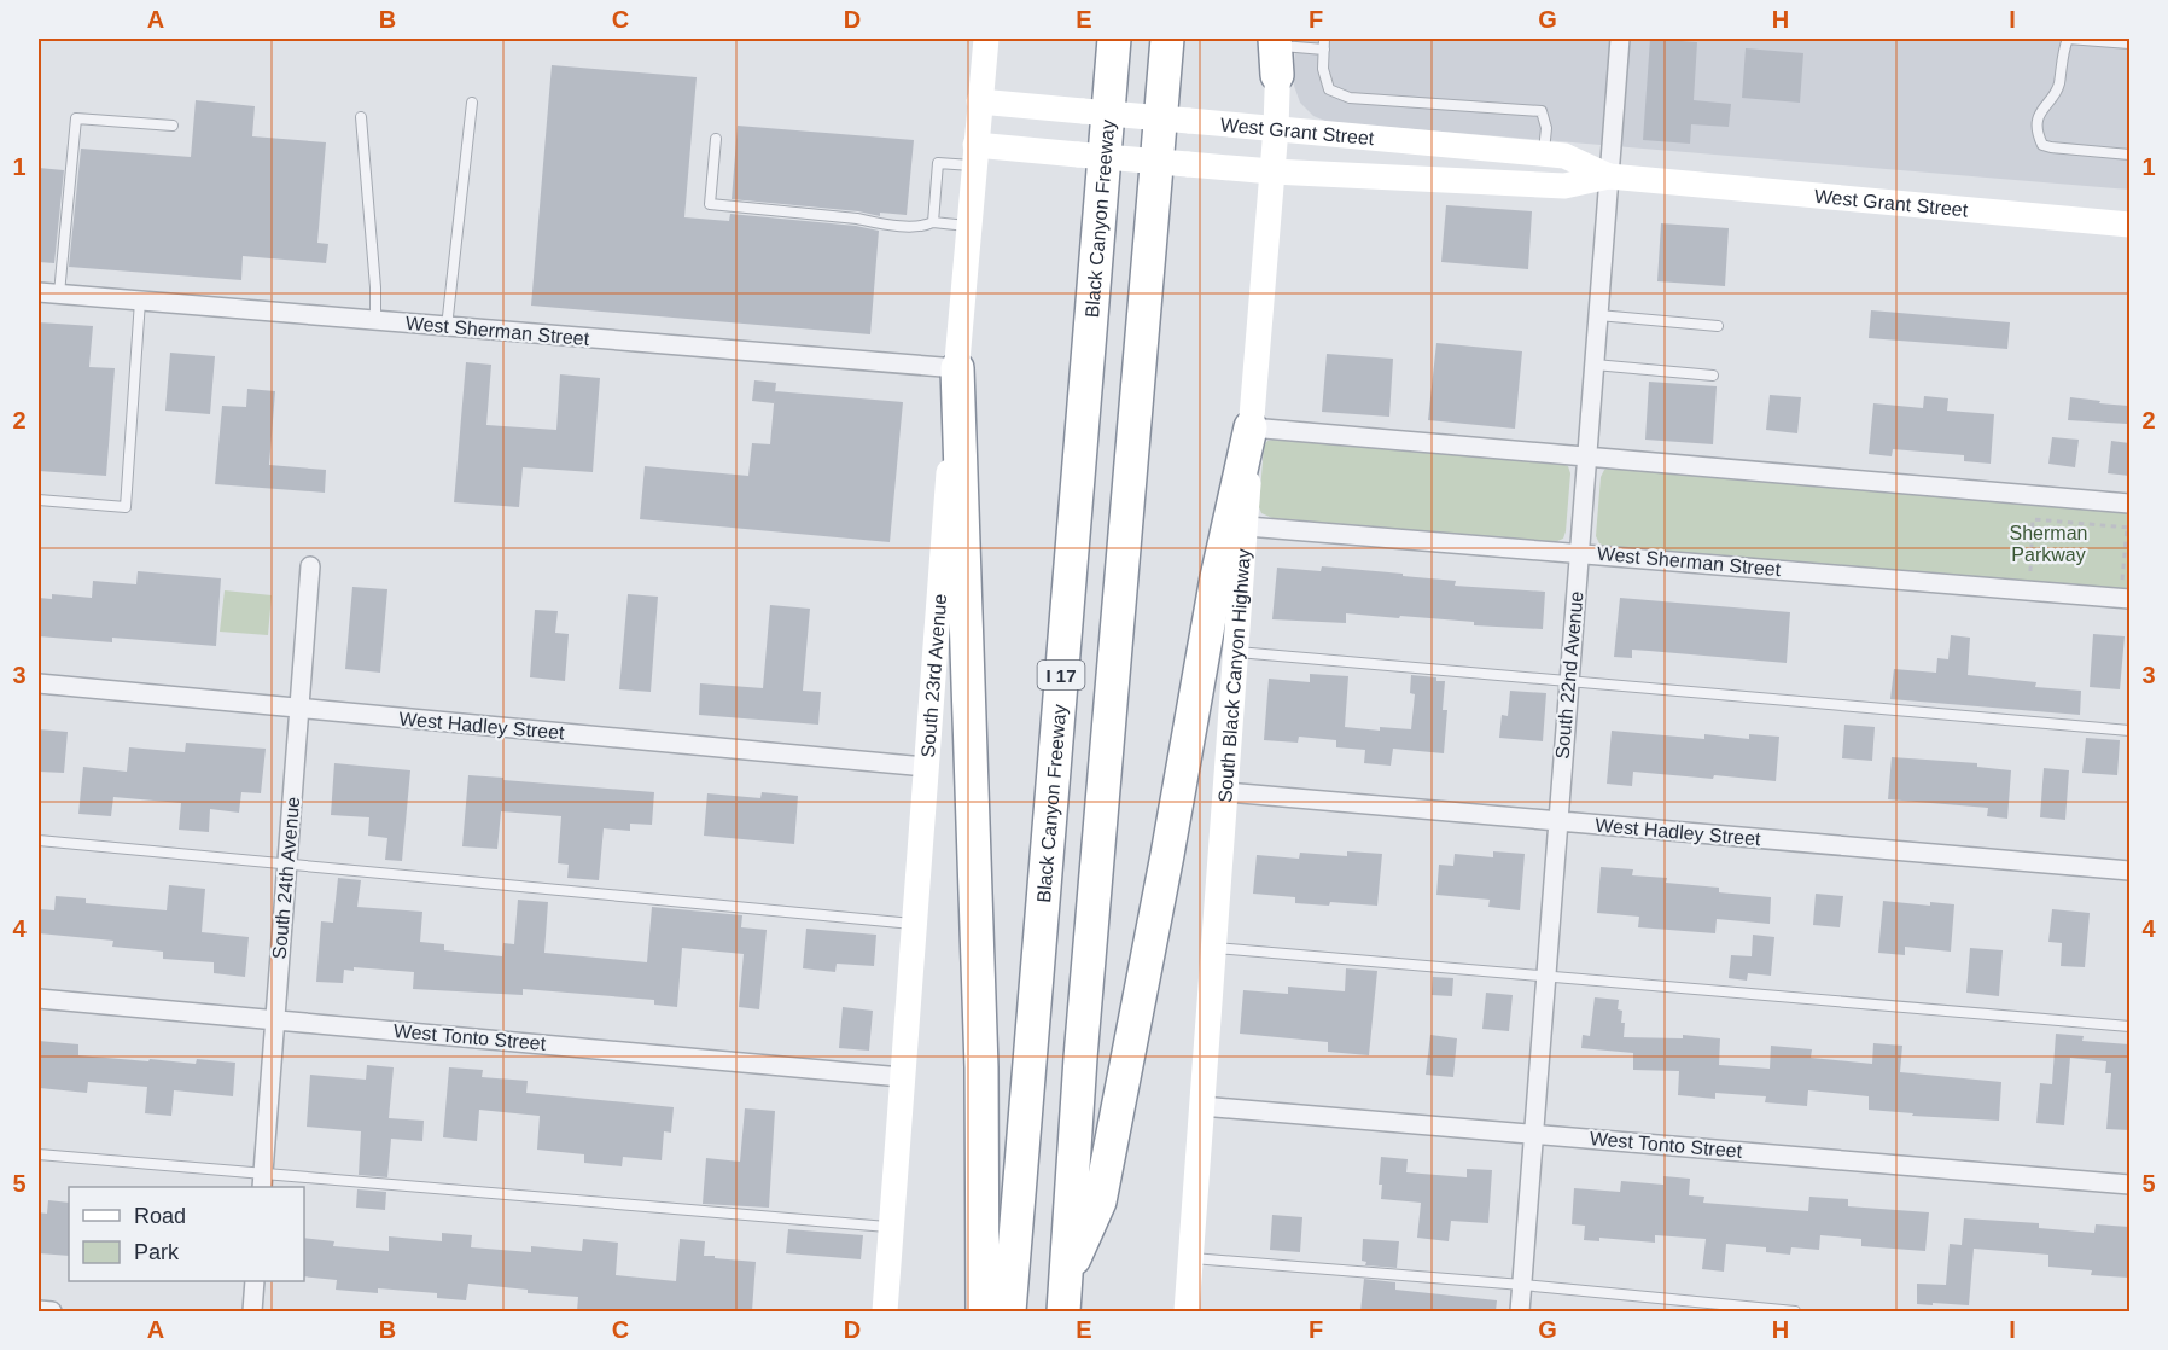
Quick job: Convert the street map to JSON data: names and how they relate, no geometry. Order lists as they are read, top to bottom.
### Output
{
  "streets": {
    "highway": ["Black Canyon Freeway", "I 17"],
    "main road": ["West Grant Street", "South 23rd Avenue", "South Black Canyon Highway"],
    "street": [
      "West Sherman Street",
      "South 22nd Avenue",
      "West Hadley Street",
      "South 24th Avenue",
      "West Tonto Street"
    ]
  },
  "crossings": [
    ["West Grant Street", "South 23rd Avenue"],
    ["West Grant Street", "South Black Canyon Highway"],
    ["West Grant Street", "South 22nd Avenue"],
    ["West Sherman Street", "South 23rd Avenue"],
    ["West Sherman Street", "South Black Canyon Highway"],
    ["West Sherman Street", "South 22nd Avenue"],
    ["South 23rd Avenue", "West Hadley Street"],
    ["South 23rd Avenue", "West Tonto Street"],
    ["South Black Canyon Highway", "West Hadley Street"],
    ["South Black Canyon Highway", "West Tonto Street"],
    ["South 22nd Avenue", "West Hadley Street"],
    ["South 22nd Avenue", "West Tonto Street"],
    ["West Hadley Street", "South 24th Avenue"],
    ["South 24th Avenue", "West Tonto Street"]
  ],
  "parks": ["Sherman Parkway"],
  "legend": ["Road", "Park"],
  "grid": {
    "columns": [
      "A",
      "B",
      "C",
      "D",
      "E",
      "F",
      "G",
      "H",
      "I"
    ],
    "rows": [
      "1",
      "2",
      "3",
      "4",
      "5"
    ]
  }
}
